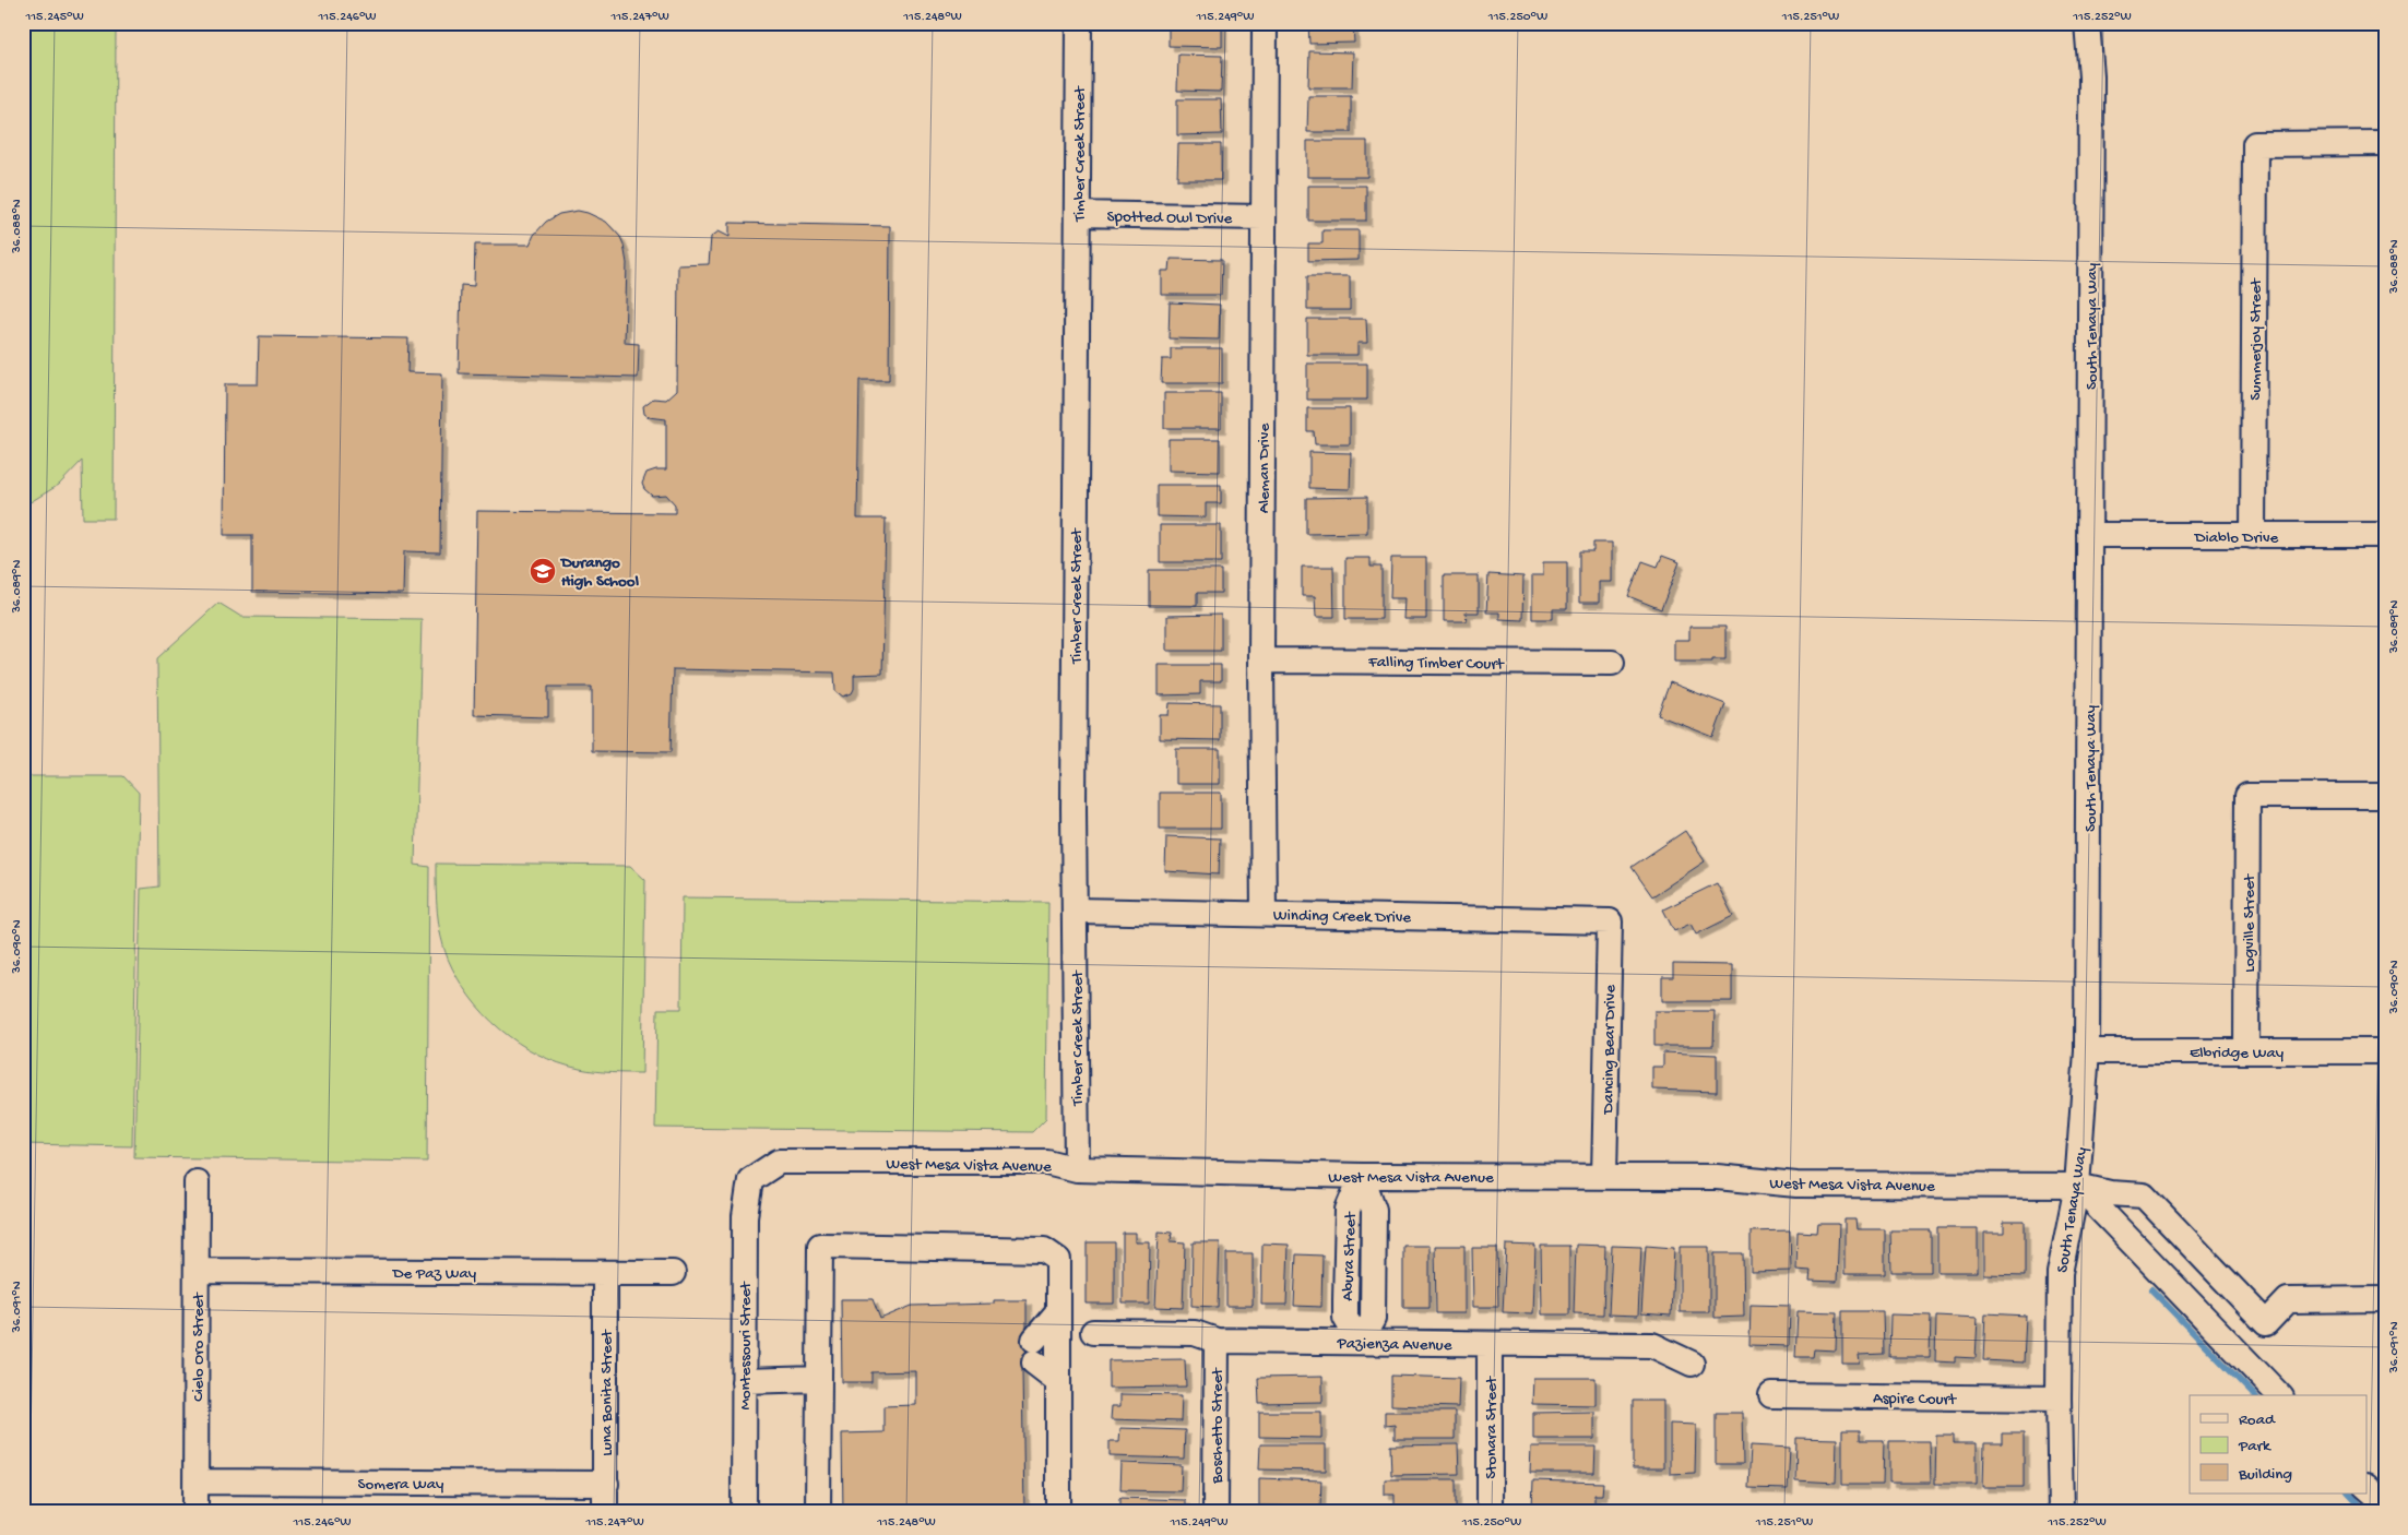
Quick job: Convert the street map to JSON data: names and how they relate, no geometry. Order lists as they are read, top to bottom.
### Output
{
  "streets": {
    "street": [
      "Timber Creek Street",
      "Spotted Owl Drive",
      "South Tenaya Way",
      "Summerjoy Street",
      "Aleman Drive",
      "Diablo Drive",
      "Falling Timber Court",
      "Winding Creek Drive",
      "Logville Street",
      "Dancing Bear Drive",
      "Elbridge Way",
      "West Mesa Vista Avenue",
      "Abura Street",
      "De Paz Way",
      "Pazienza Avenue",
      "Montessouri Street",
      "Cielo Oro Street",
      "Luna Bonita Street",
      "Aspire Court",
      "Boschetto Street",
      "Stonara Street",
      "Somera Way"
    ]
  },
  "crossings": [
    ["Timber Creek Street", "Spotted Owl Drive"],
    ["Timber Creek Street", "Winding Creek Drive"],
    ["Timber Creek Street", "West Mesa Vista Avenue"],
    ["Spotted Owl Drive", "Aleman Drive"],
    ["South Tenaya Way", "Diablo Drive"],
    ["South Tenaya Way", "Elbridge Way"],
    ["South Tenaya Way", "West Mesa Vista Avenue"],
    ["South Tenaya Way", "Aspire Court"],
    ["Summerjoy Street", "Diablo Drive"],
    ["Aleman Drive", "Falling Timber Court"],
    ["Aleman Drive", "Winding Creek Drive"],
    ["Winding Creek Drive", "Dancing Bear Drive"],
    ["Logville Street", "Elbridge Way"],
    ["Dancing Bear Drive", "West Mesa Vista Avenue"],
    ["West Mesa Vista Avenue", "Abura Street"],
    ["West Mesa Vista Avenue", "Montessouri Street"],
    ["Abura Street", "Pazienza Avenue"],
    ["De Paz Way", "Cielo Oro Street"],
    ["De Paz Way", "Luna Bonita Street"],
    ["Pazienza Avenue", "Boschetto Street"],
    ["Pazienza Avenue", "Stonara Street"],
    ["Cielo Oro Street", "Somera Way"],
    ["Luna Bonita Street", "Somera Way"]
  ],
  "places": {
    "school or university": ["Durango High School"]
  },
  "legend": ["Road", "Park", "Building"],
  "coordinates": [
    "115.245°W",
    "115.246°W",
    "115.247°W",
    "115.248°W",
    "115.249°W",
    "115.250°W",
    "115.251°W",
    "115.252°W",
    "36.088°N",
    "36.089°N",
    "36.090°N",
    "36.091°N"
  ]
}
